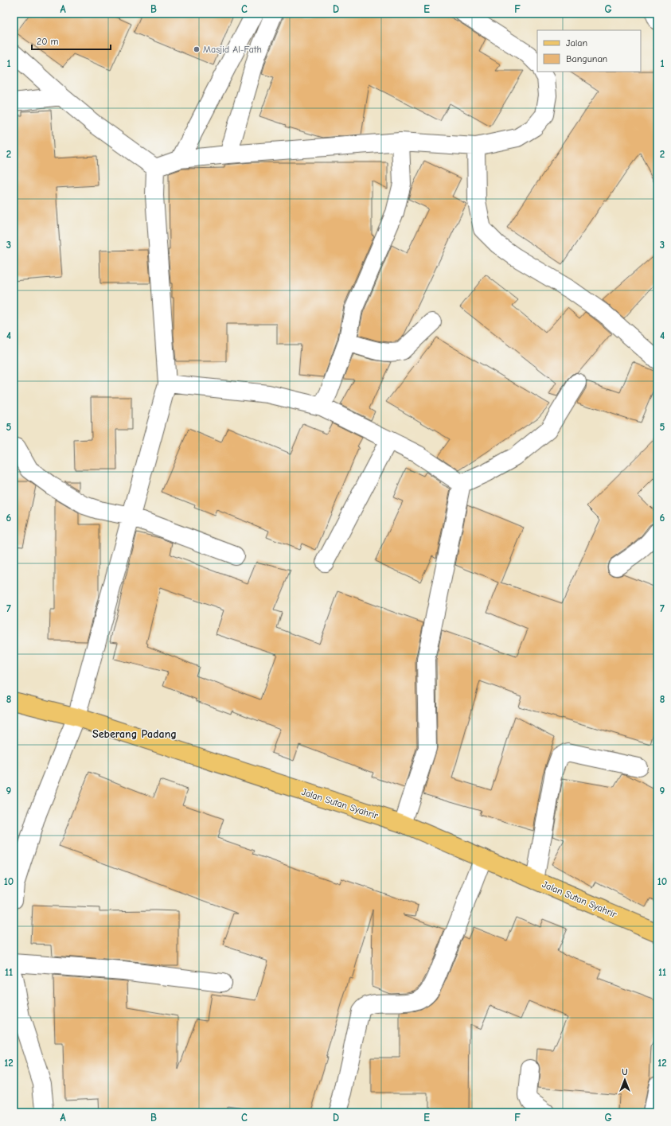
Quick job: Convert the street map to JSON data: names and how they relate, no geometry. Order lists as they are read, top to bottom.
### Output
{
  "streets": {
    "main road": ["Jalan Sutan Syahrir"]
  },
  "districts": ["Seberang Padang"],
  "places": ["Masjid Al-Fath"],
  "legend": ["Jalan", "Bangunan"],
  "scale_bar": "20 m",
  "north": "top",
  "grid": {
    "columns": [
      "A",
      "B",
      "C",
      "D",
      "E",
      "F",
      "G"
    ],
    "rows": [
      "1",
      "2",
      "3",
      "4",
      "5",
      "6",
      "7",
      "8",
      "9",
      "10",
      "11",
      "12"
    ]
  }
}
